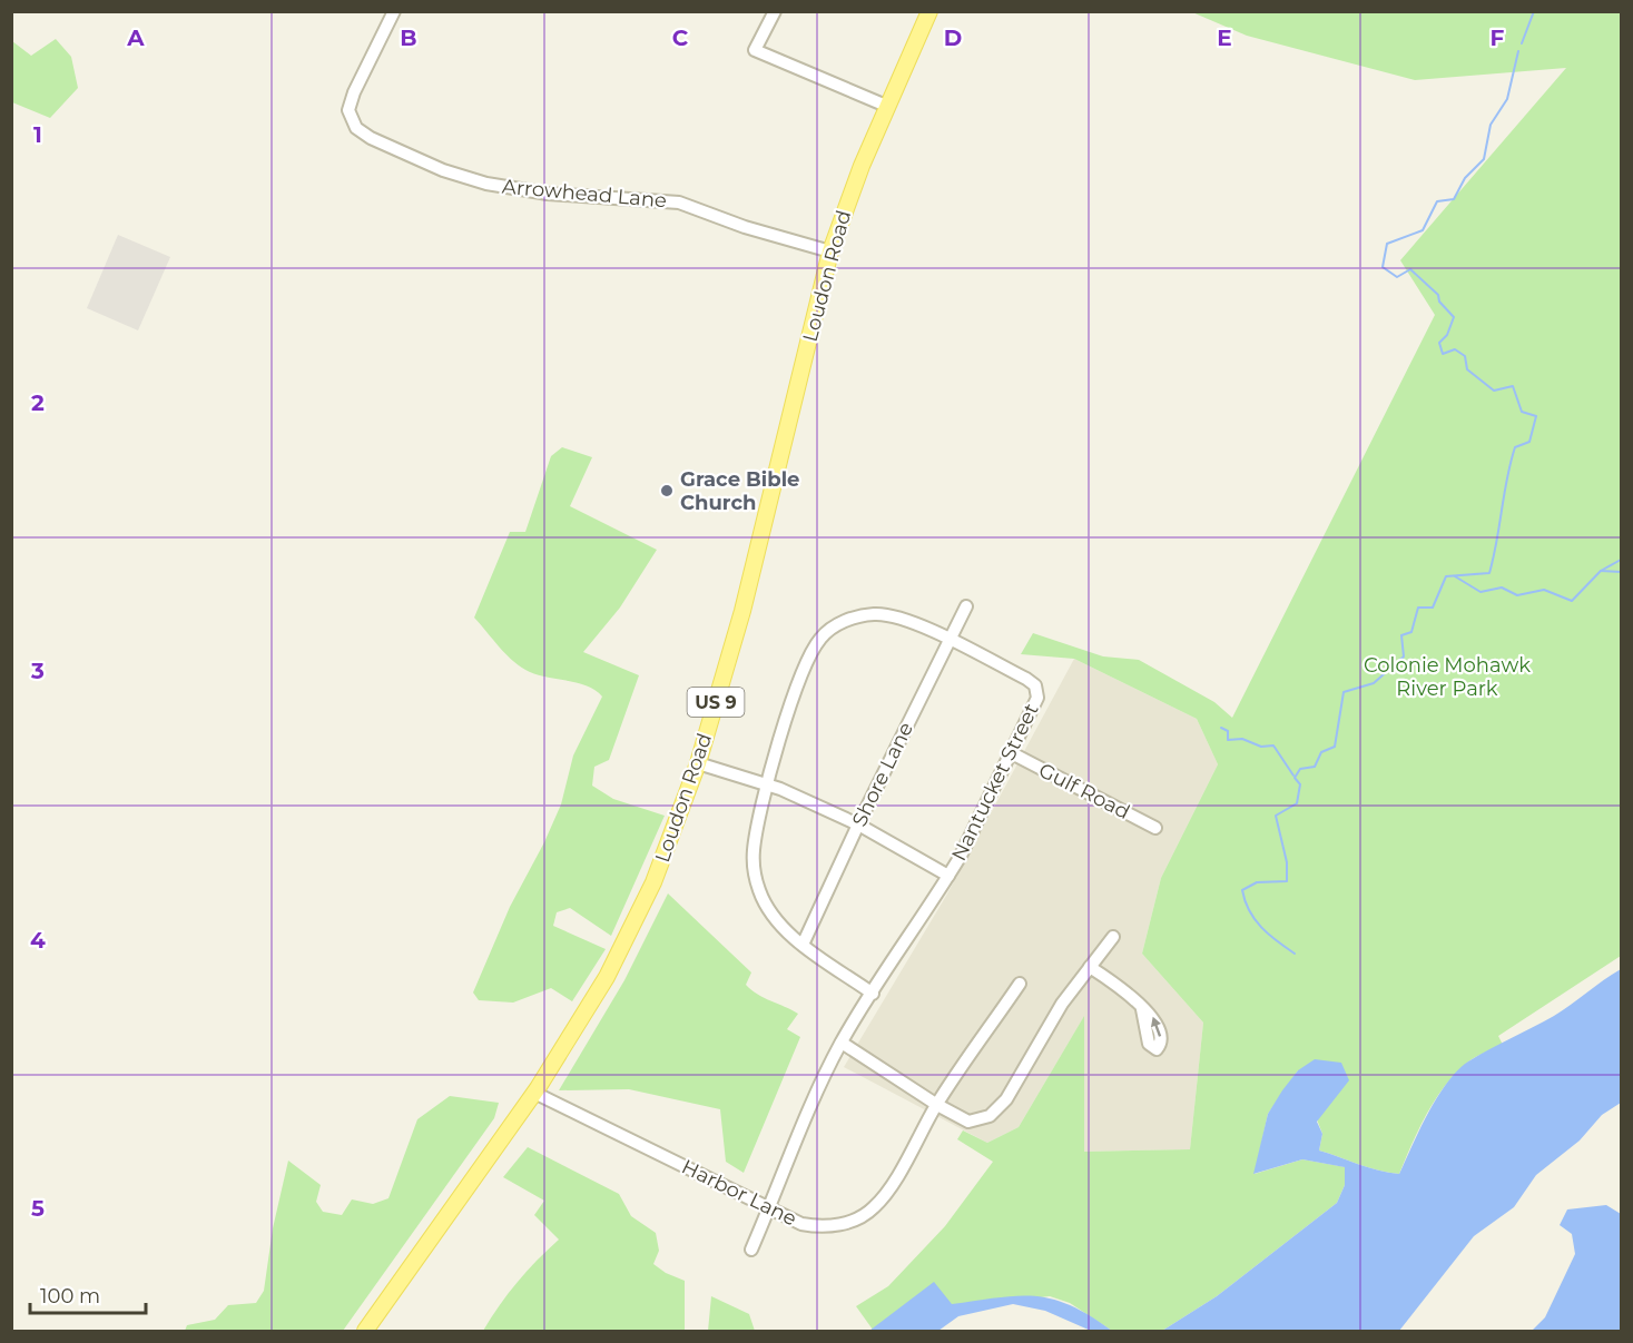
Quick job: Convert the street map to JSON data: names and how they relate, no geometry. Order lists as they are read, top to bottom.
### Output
{
  "streets": {
    "main road": ["Loudon Road", "US 9"],
    "street": [
      "Arrowhead Lane",
      "Shore Lane",
      "Nantucket Street",
      "Gulf Road",
      "Harbor Lane"
    ]
  },
  "crossings": [
    ["Arrowhead Lane", "Loudon Road"],
    ["Loudon Road", "Harbor Lane"],
    ["Shore Lane", "Nantucket Street"],
    ["Nantucket Street", "Gulf Road"],
    ["Nantucket Street", "Harbor Lane"]
  ],
  "parks": ["Colonie Mohawk River Park"],
  "places": ["Grace Bible Church"],
  "scale_bar": "100 m",
  "grid": {
    "columns": [
      "A",
      "B",
      "C",
      "D",
      "E",
      "F"
    ],
    "rows": [
      "1",
      "2",
      "3",
      "4",
      "5"
    ]
  }
}
